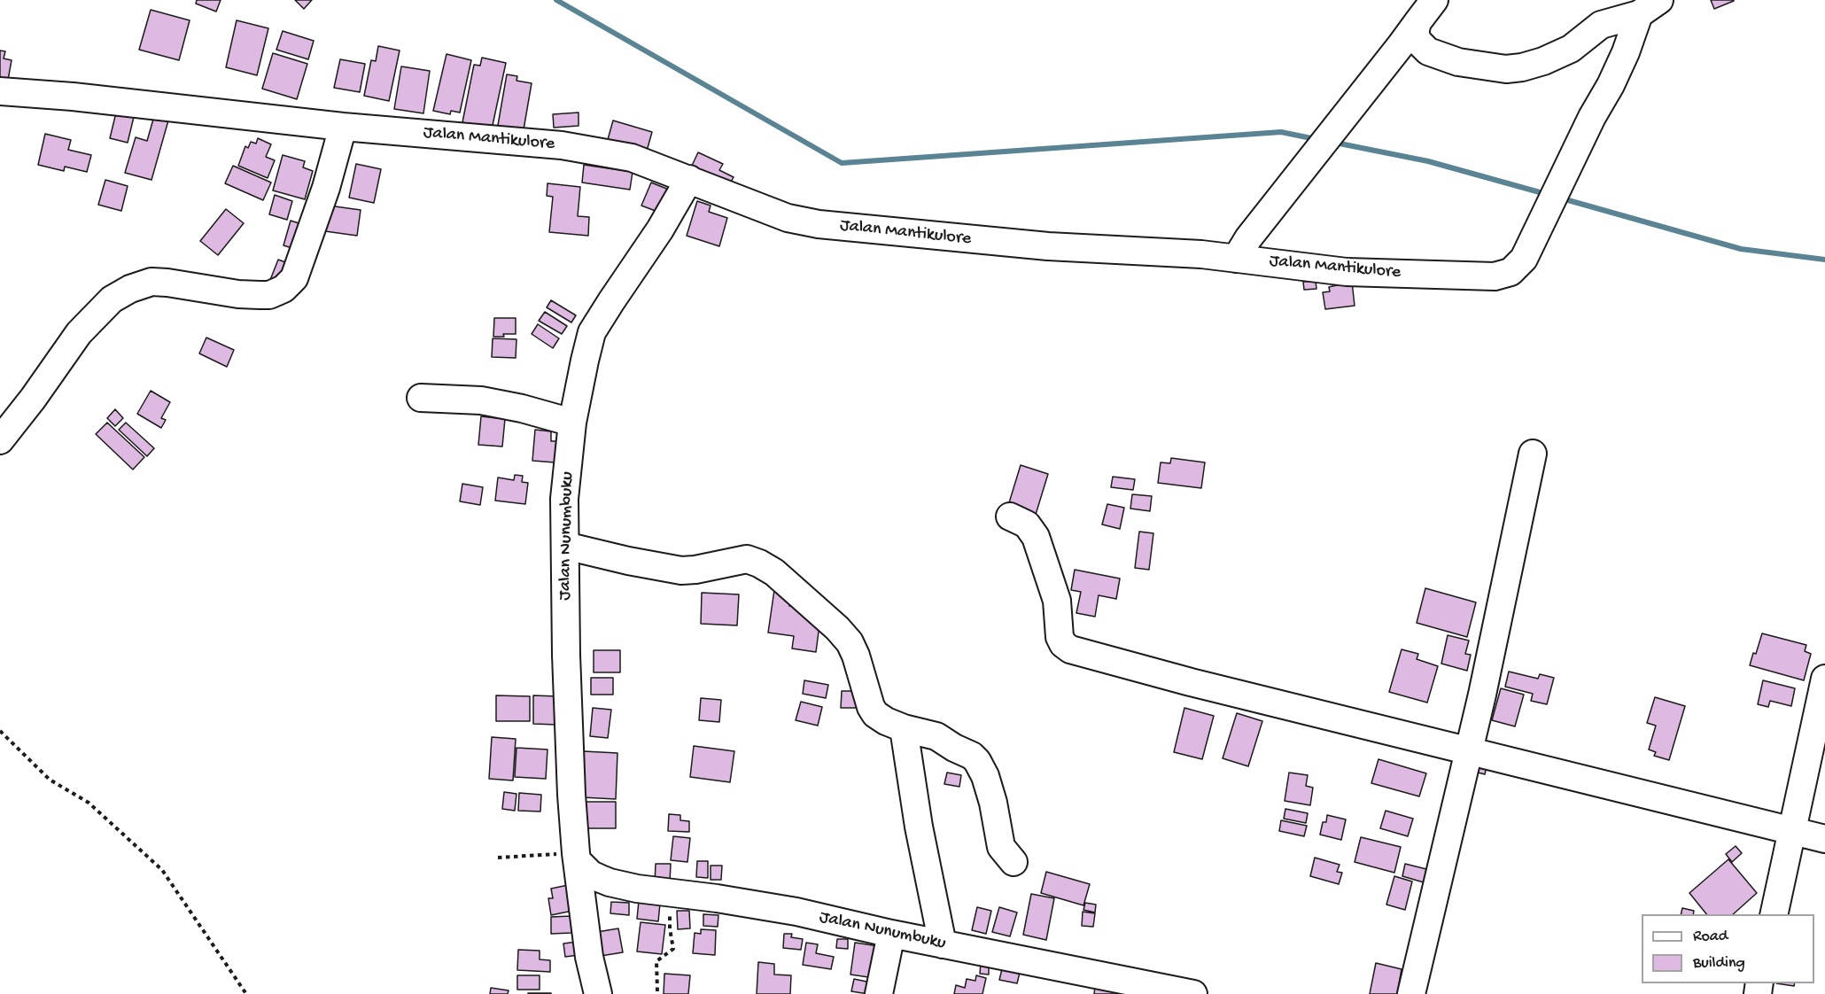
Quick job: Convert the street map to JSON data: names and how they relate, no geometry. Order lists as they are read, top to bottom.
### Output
{
  "streets": {
    "street": ["Jalan Mantikulore", "Jalan Nunumbuku"]
  },
  "crossings": [
    ["Jalan Mantikulore", "Jalan Nunumbuku"]
  ],
  "legend": ["Road", "Building"]
}
